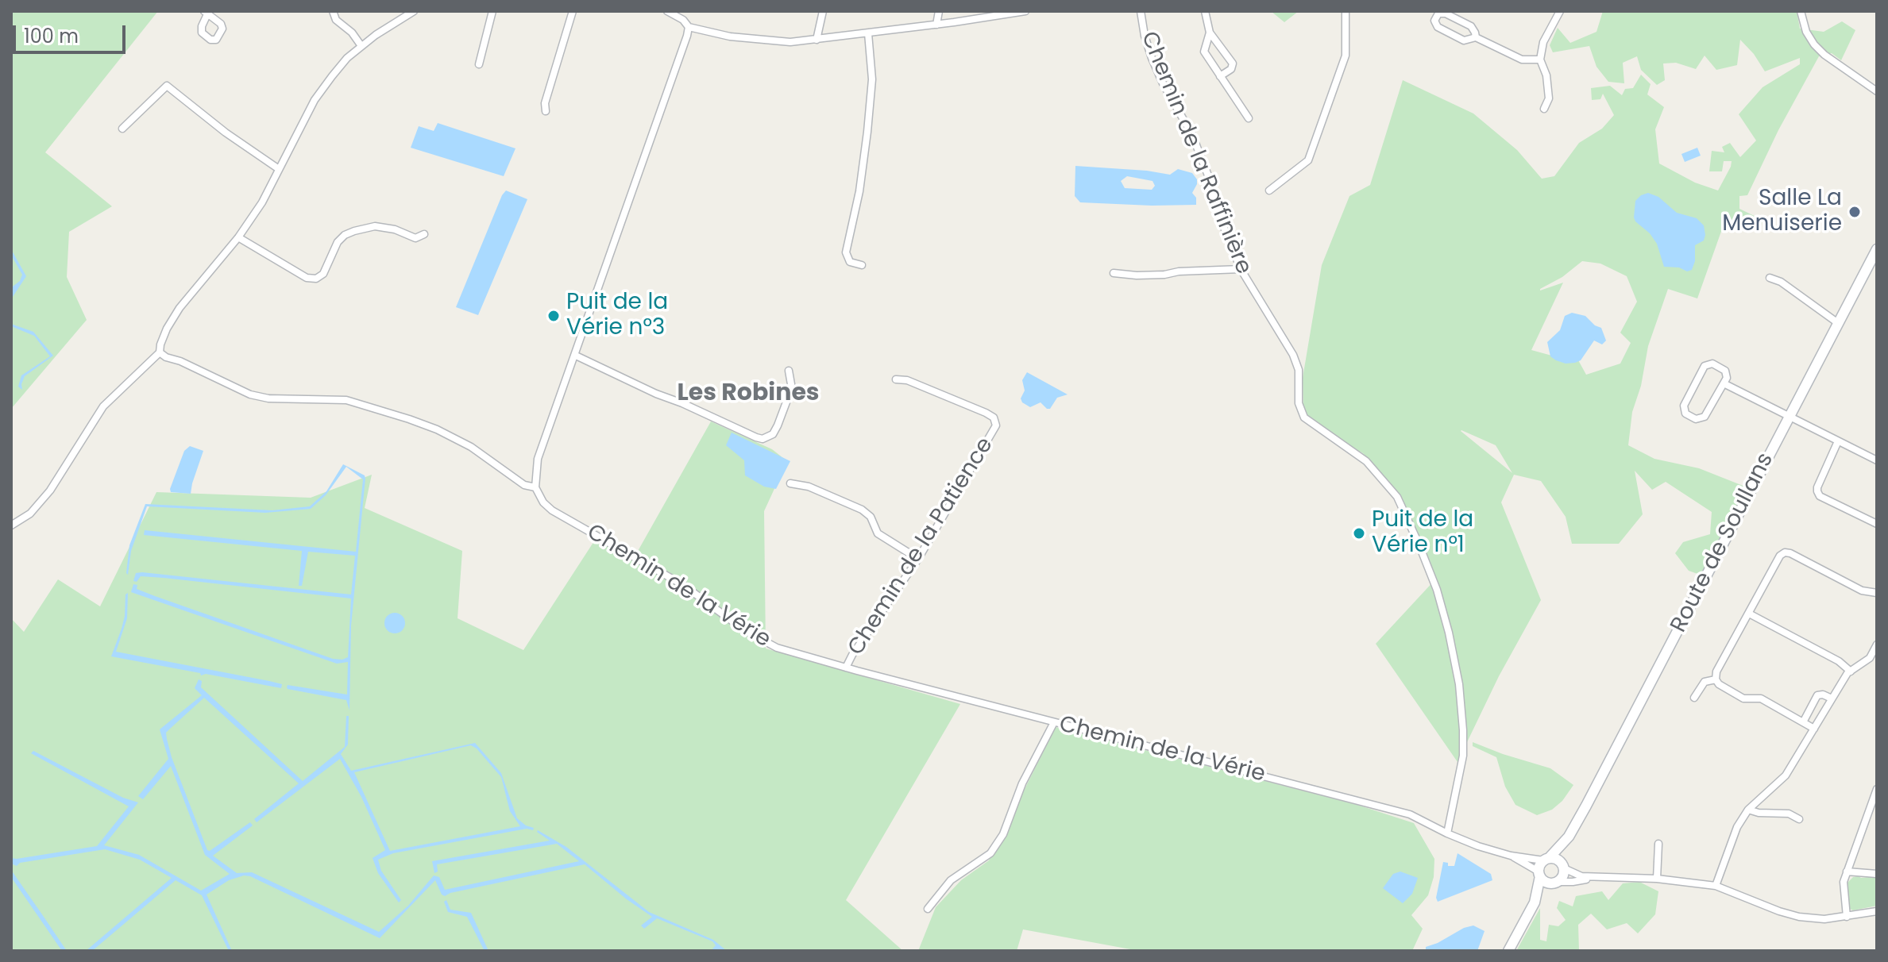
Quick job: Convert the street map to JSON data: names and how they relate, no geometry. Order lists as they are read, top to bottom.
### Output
{
  "streets": {
    "main road": ["Route de Soullans"],
    "street": ["Chemin de la Raffinière", "Chemin de la Patience", "Chemin de la Vérie"]
  },
  "crossings": [
    ["Chemin de la Raffinière", "Chemin de la Vérie"],
    ["Route de Soullans", "Chemin de la Vérie"],
    ["Chemin de la Patience", "Chemin de la Vérie"]
  ],
  "districts": ["Les Robines"],
  "places": ["Salle La Menuiserie", "Puit de la Vérie n°3", "Puit de la Vérie n°1"],
  "scale_bar": "100 m"
}
